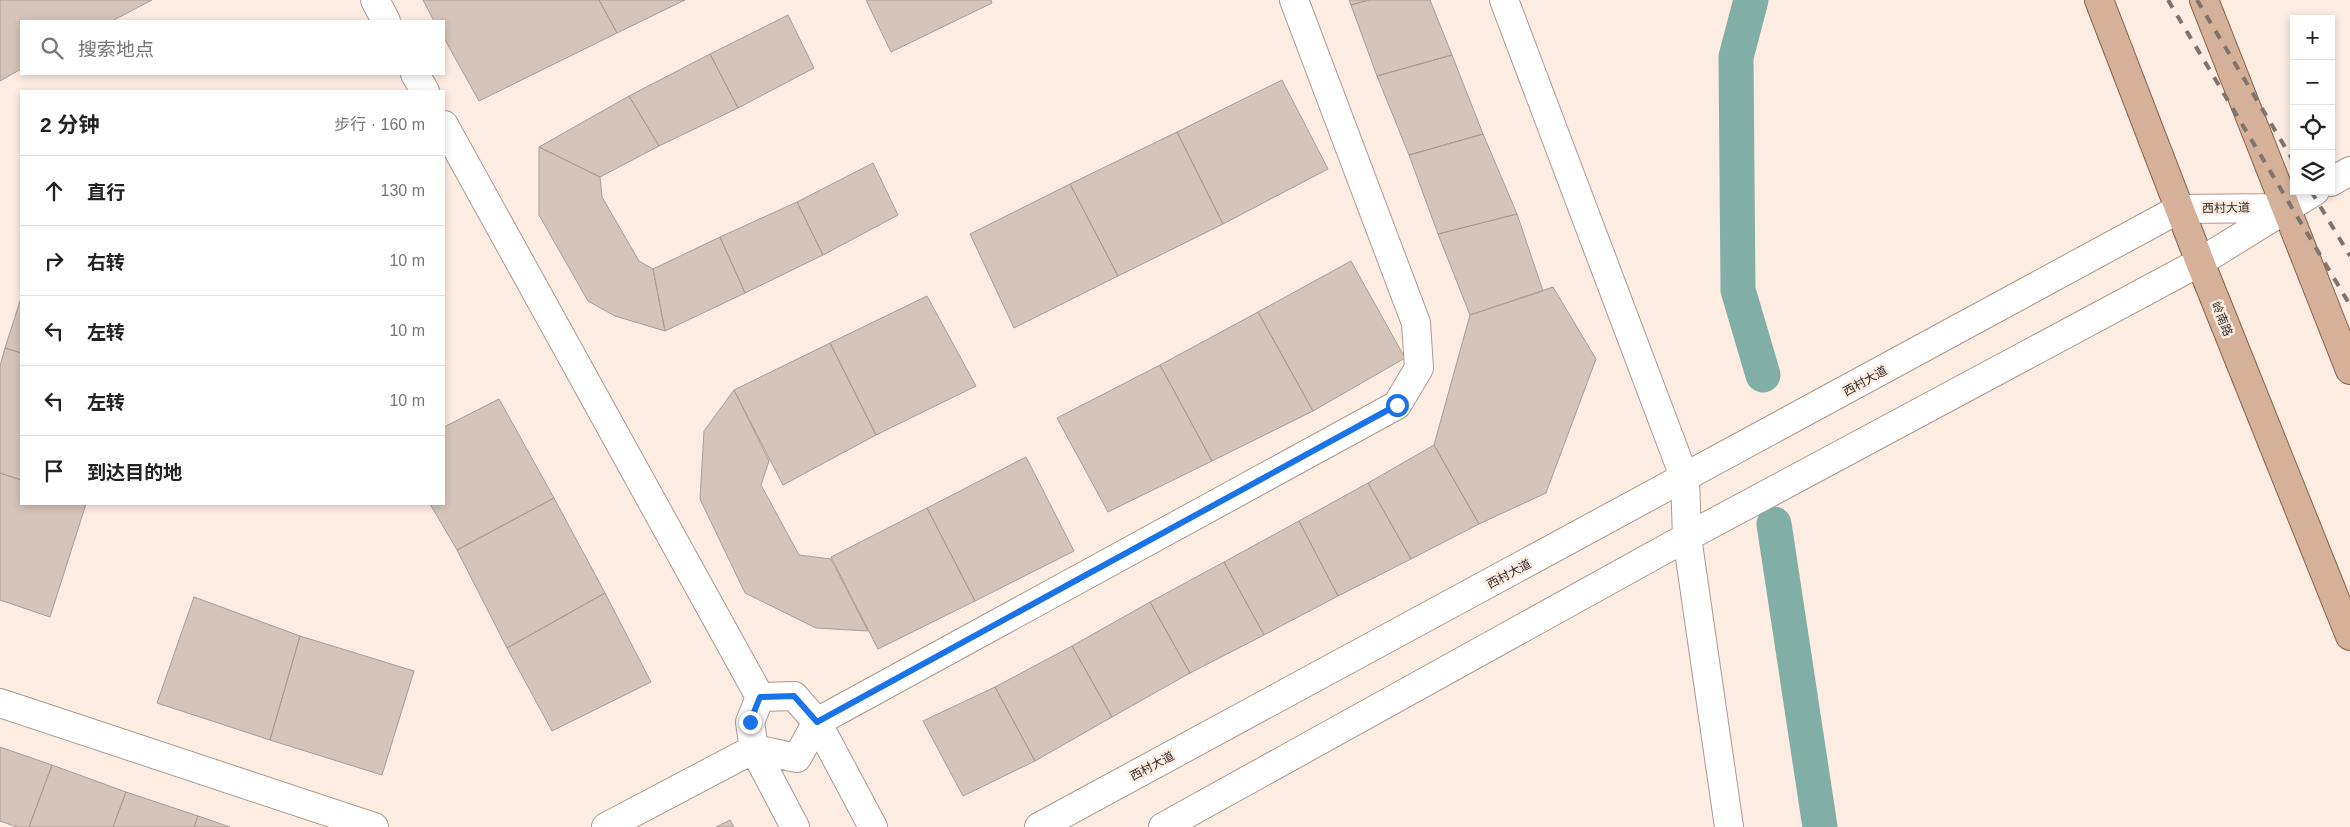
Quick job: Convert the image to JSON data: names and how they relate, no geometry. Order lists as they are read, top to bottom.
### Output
{
  "streets": {
    "main road": ["岭南路"],
    "street": ["西村大道"]
  },
  "crossings": [
    ["西村大道", "岭南路"]
  ],
  "page": {
    "map_buttons": ["+", "−"],
    "search": "搜索地点",
    "heading": ["2 分钟", "步行 · 160 m"],
    "list": [
      ["直行", "130 m"],
      ["右转", "10 m"],
      ["左转", "10 m"],
      ["左转", "10 m"],
      "到达目的地"
    ]
  }
}
